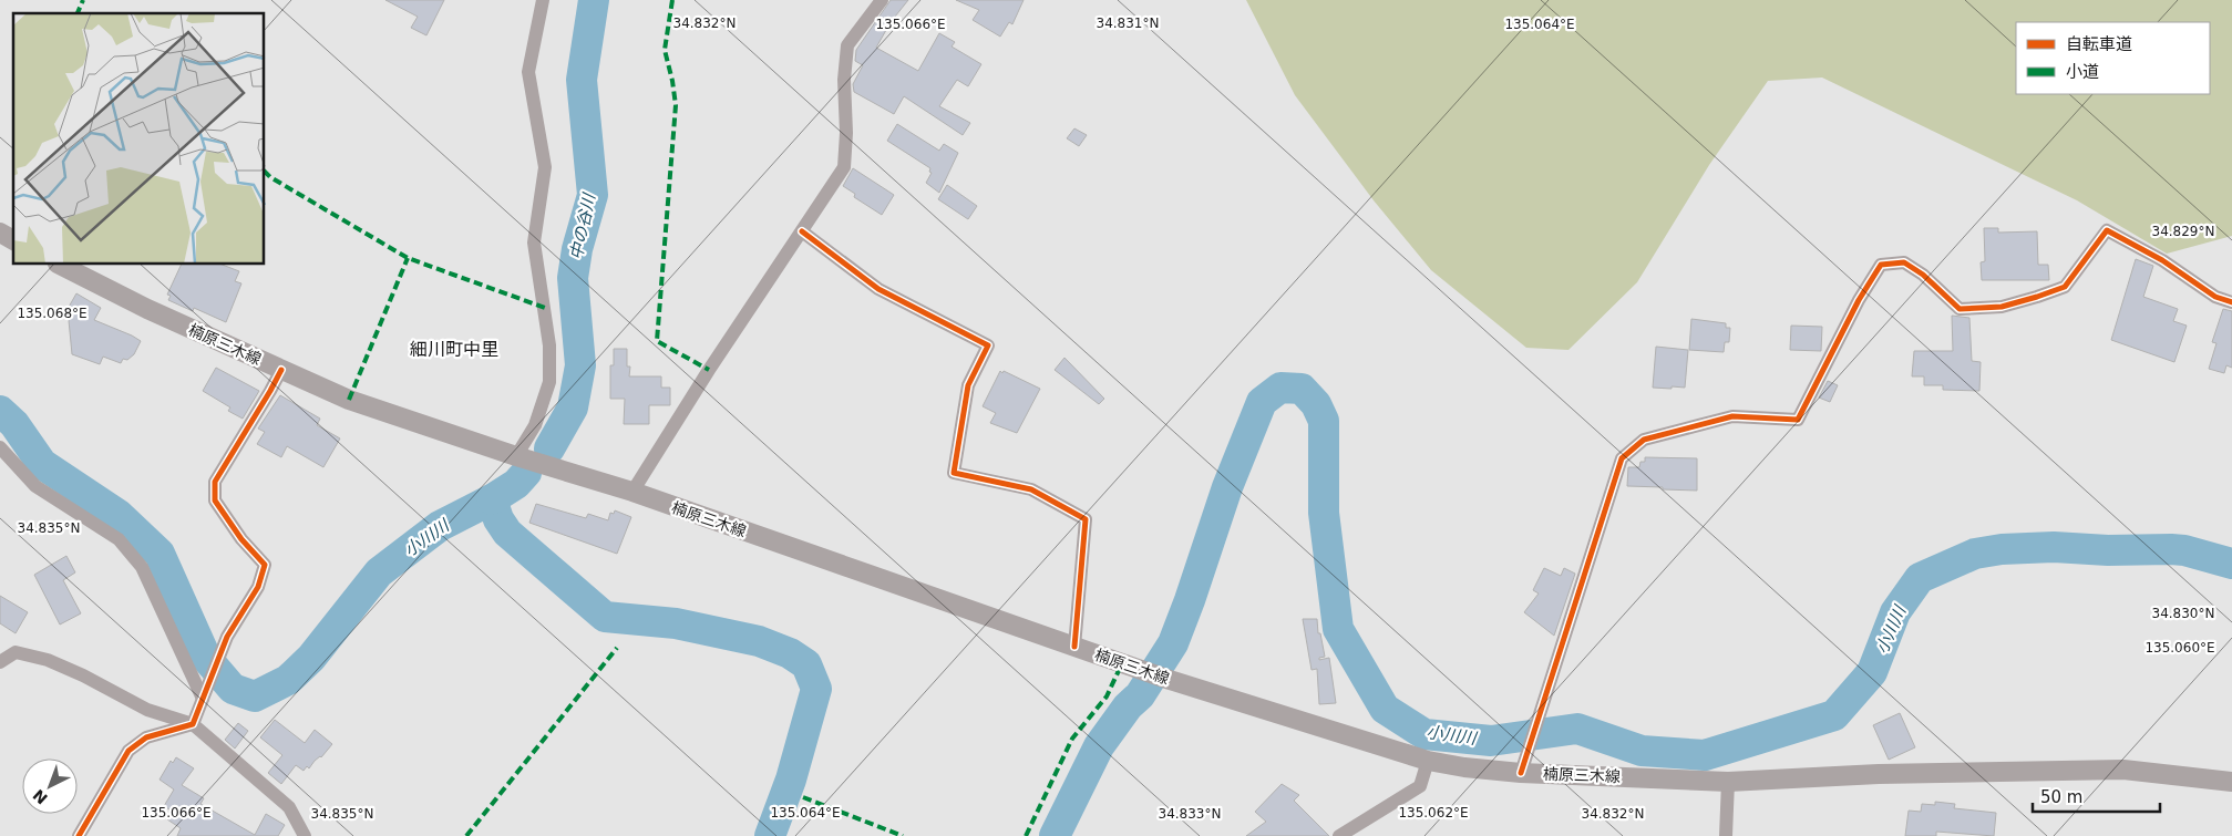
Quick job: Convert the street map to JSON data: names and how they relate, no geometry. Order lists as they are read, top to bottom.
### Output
{
  "streets": {
    "main road": ["楠原三木線"]
  },
  "districts": ["細川町中里"],
  "water": ["中の谷川", "小川川"],
  "legend": ["自転車道", "小道"],
  "scale_bar": "50 m",
  "north": "bottom left",
  "coordinates": [
    "34.832°N",
    "34.831°N",
    "135.066°E",
    "135.064°E",
    "34.829°N",
    "135.068°E",
    "34.835°N",
    "34.830°N",
    "135.060°E",
    "135.062°E",
    "34.833°N"
  ]
}
